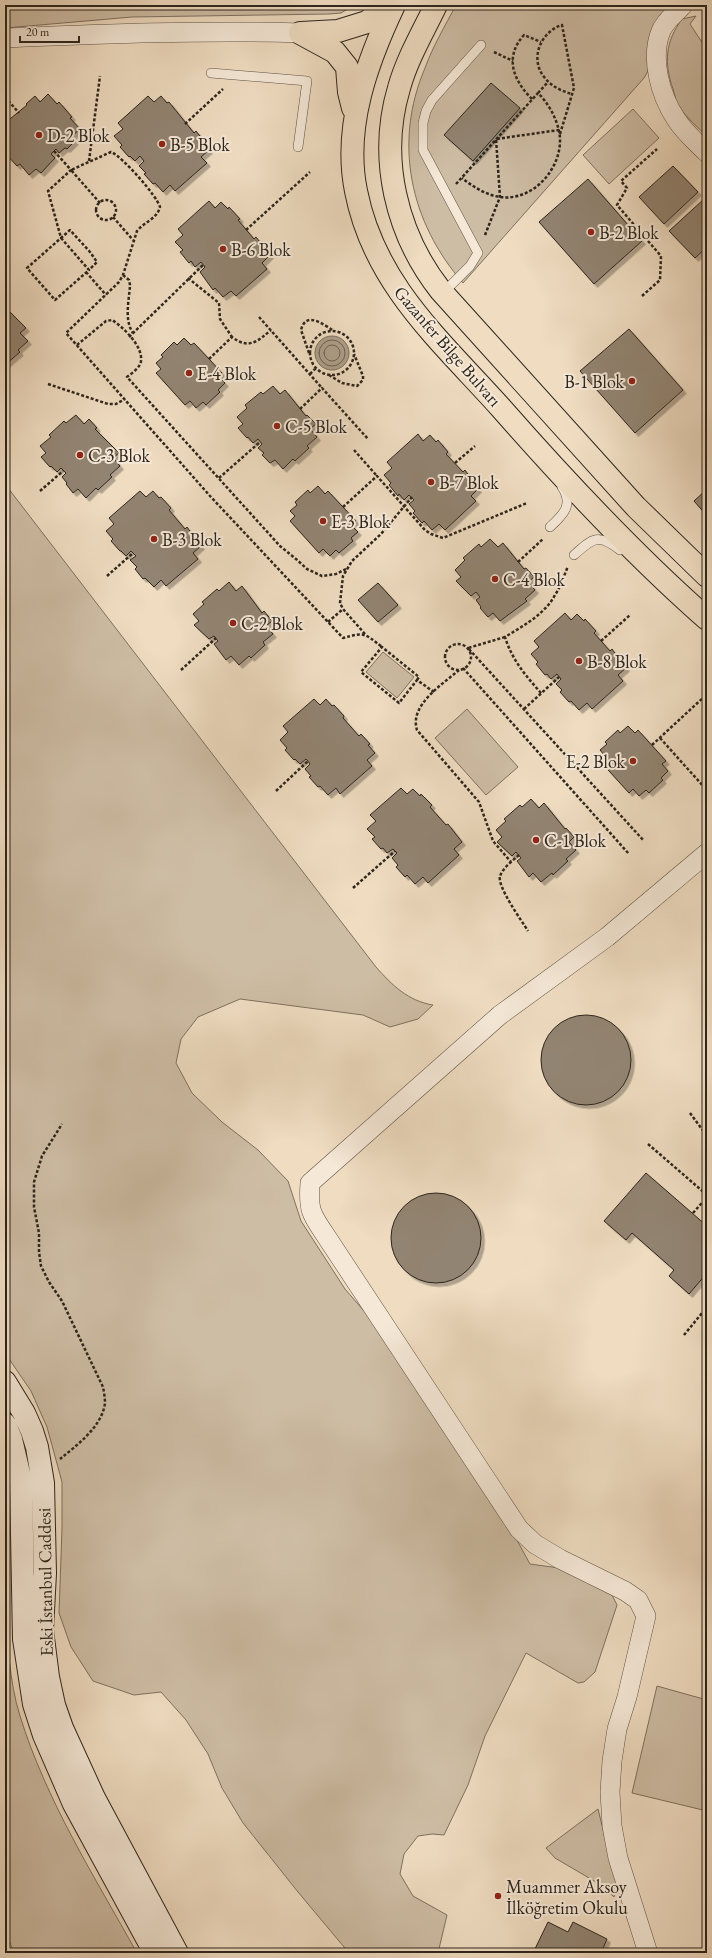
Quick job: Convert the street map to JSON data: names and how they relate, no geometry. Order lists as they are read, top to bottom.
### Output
{
  "streets": {
    "main road": ["Gazanfer Bilge Bulvarı", "Eski İstanbul Caddesi"]
  },
  "places": [
    "D-2 Blok",
    "B-5 Blok",
    "B-2 Blok",
    "B-6 Blok",
    "E-4 Blok",
    "B-1 Blok",
    "C-5 Blok",
    "C-3 Blok",
    "B-7 Blok",
    "E-3 Blok",
    "B-3 Blok",
    "C-4 Blok",
    "C-2 Blok",
    "B-8 Blok",
    "E-2 Blok",
    "C-1 Blok",
    "Muammer Aksoy İlköğretim Okulu"
  ],
  "scale_bar": "20 m"
}
